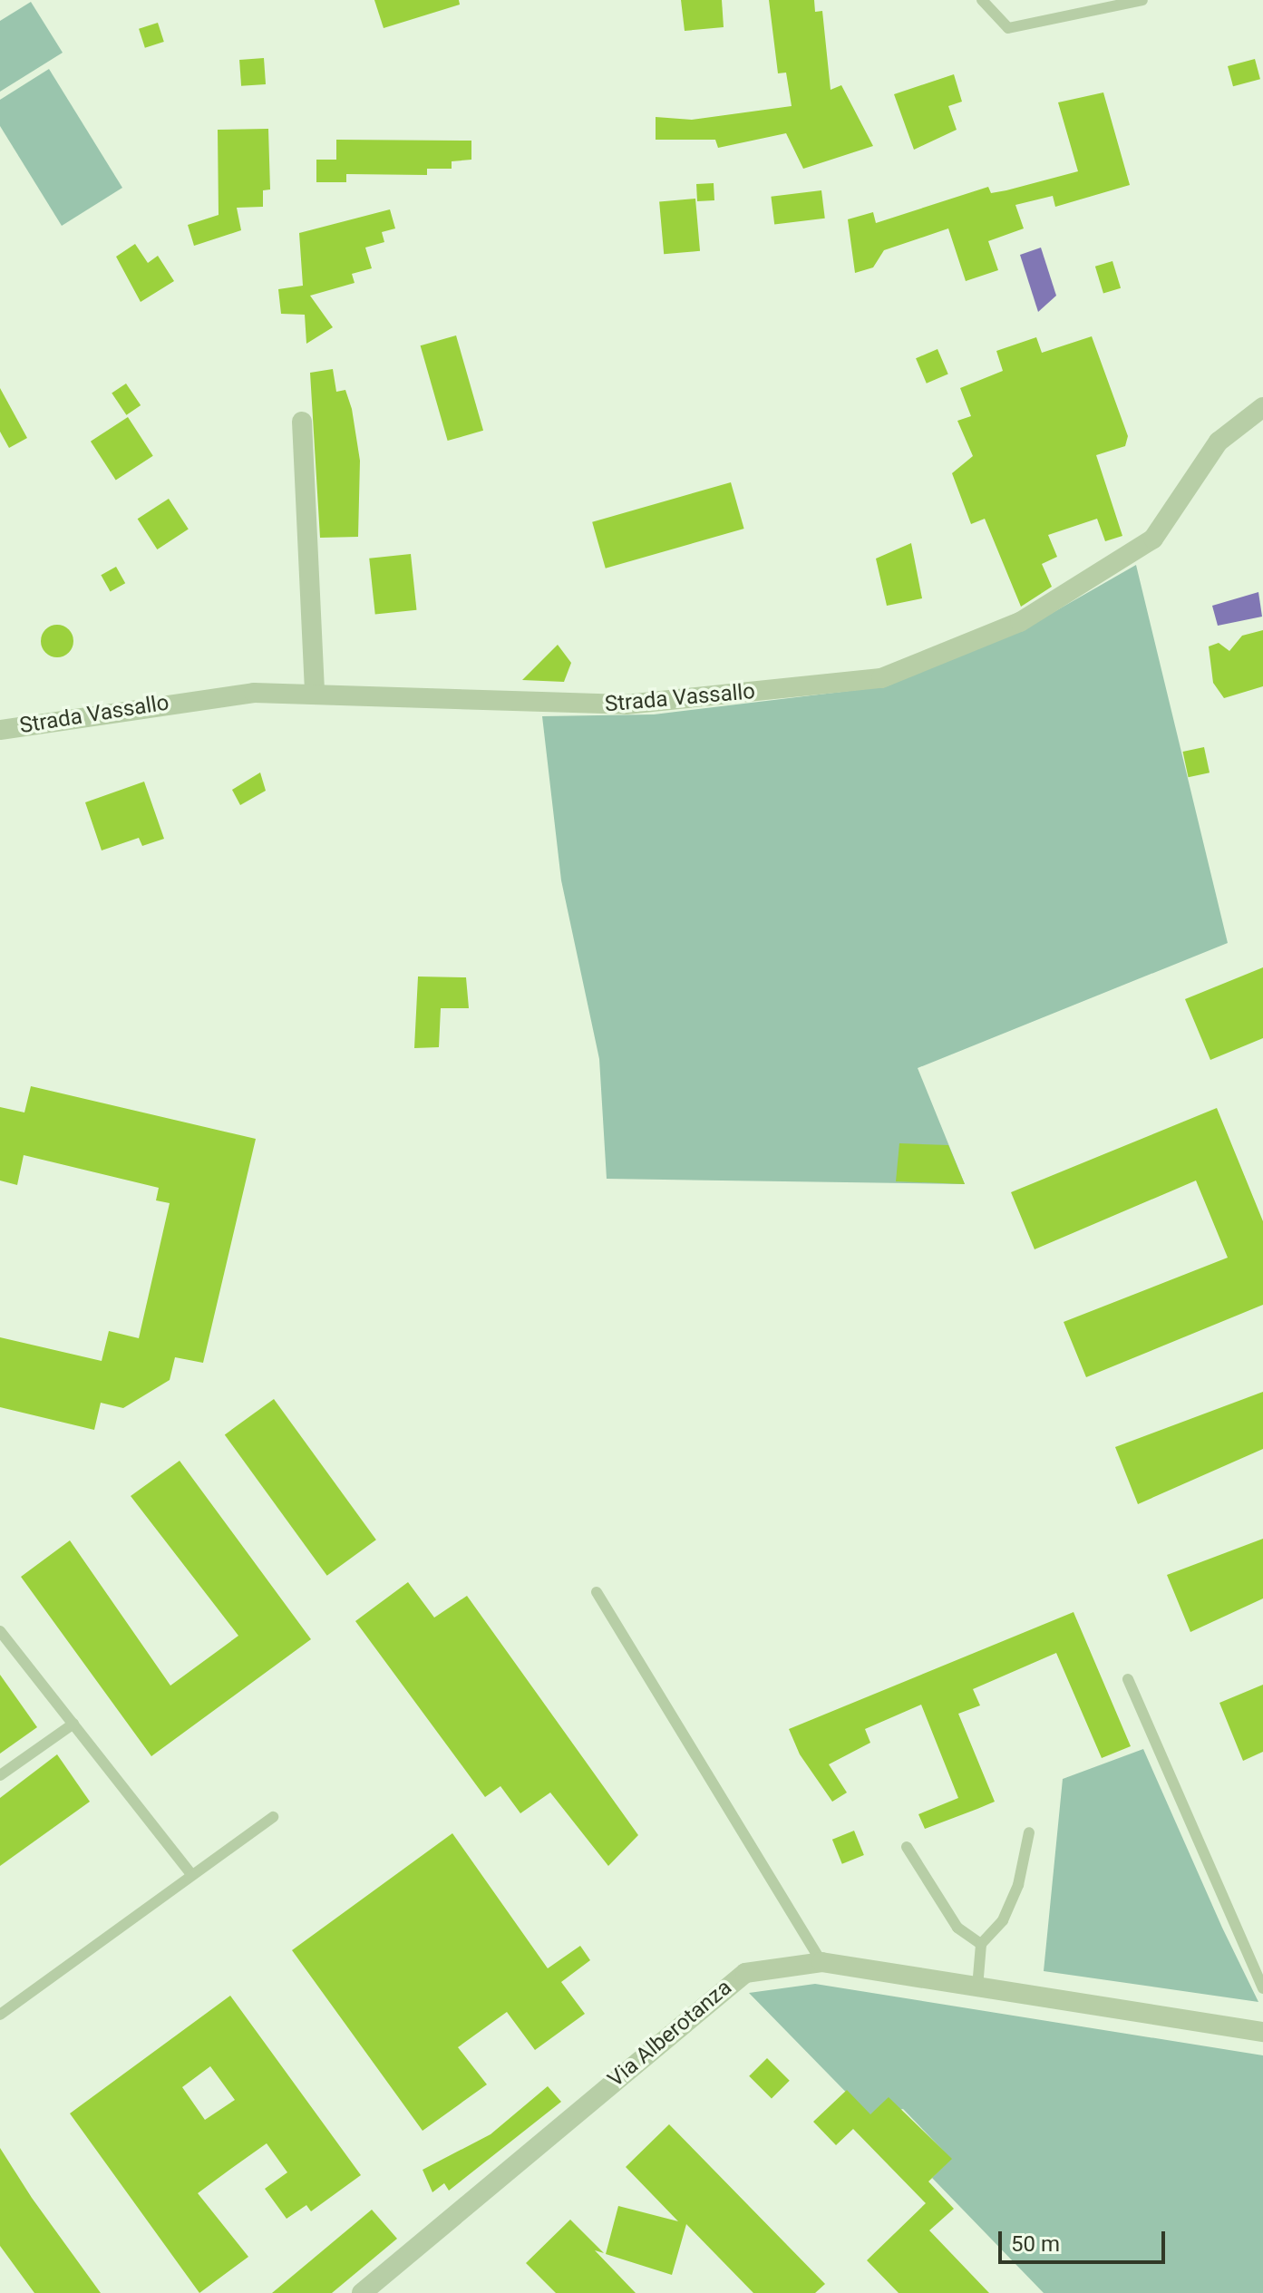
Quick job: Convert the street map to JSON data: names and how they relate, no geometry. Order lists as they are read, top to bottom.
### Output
{
  "streets": {
    "street": ["Strada Vassallo", "Via Alberotanza"]
  },
  "scale_bar": "50 m"
}
